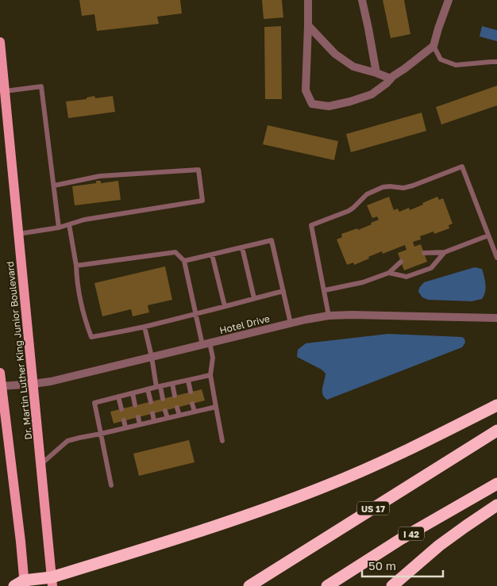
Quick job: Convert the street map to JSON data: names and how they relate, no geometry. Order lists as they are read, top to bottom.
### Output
{
  "streets": {
    "highway": ["US 17", "I 42"],
    "main road": ["Dr. Martin Luther King Junior Boulevard"],
    "street": ["Hotel Drive"]
  },
  "crossings": [
    ["Hotel Drive", "Dr. Martin Luther King Junior Boulevard"]
  ],
  "scale_bar": "50 m"
}
